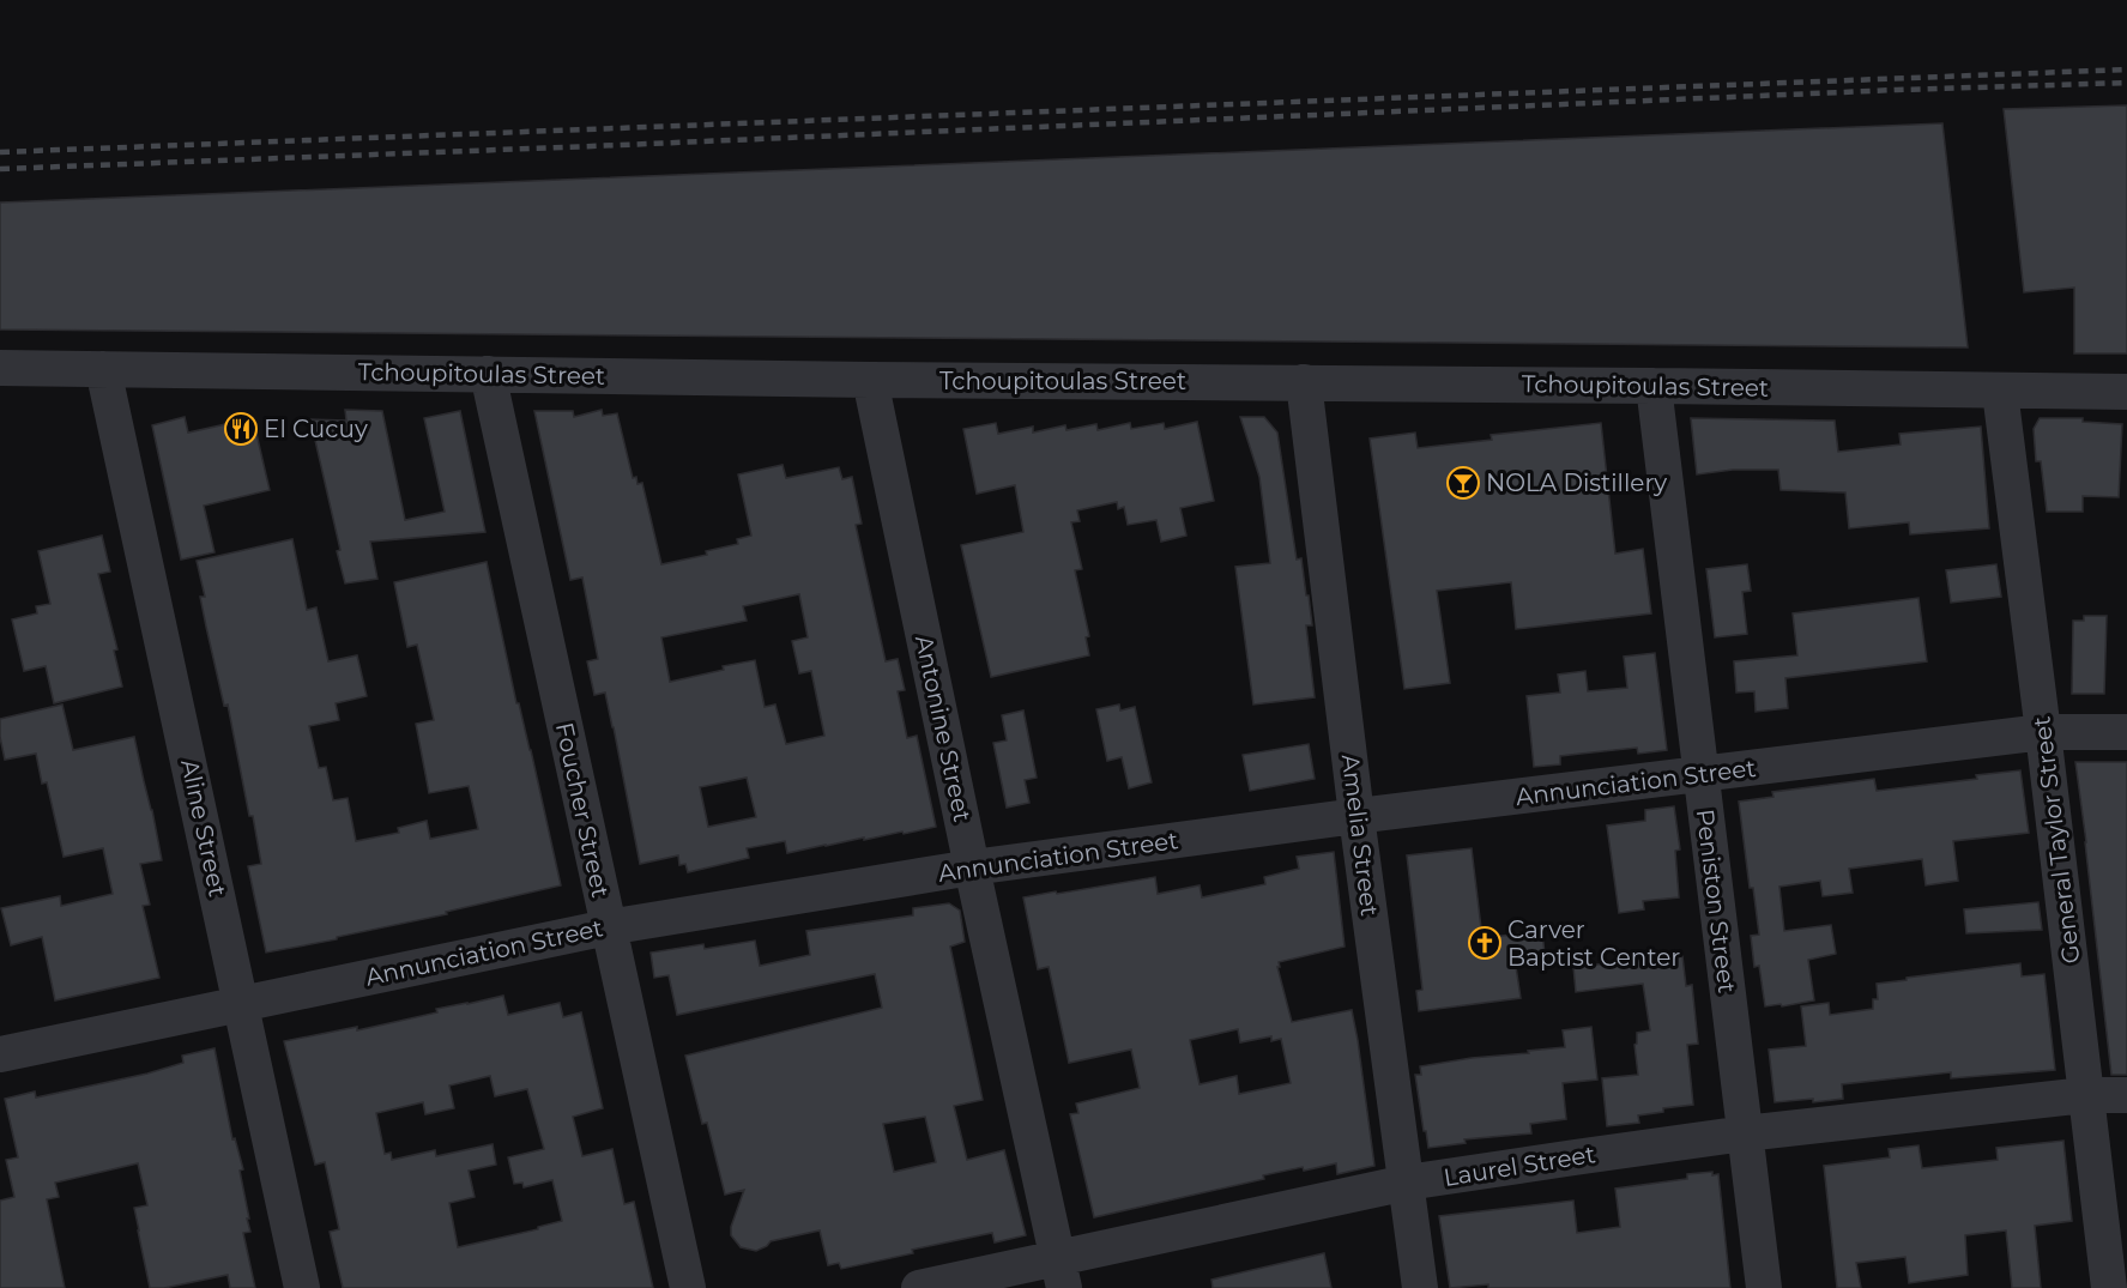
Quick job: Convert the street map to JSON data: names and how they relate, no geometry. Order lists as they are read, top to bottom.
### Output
{
  "streets": {
    "street": [
      "Tchoupitoulas Street",
      "Antonine Street",
      "Annunciation Street",
      "Foucher Street",
      "Aline Street",
      "Amelia Street",
      "General Taylor Street",
      "Peniston Street",
      "Laurel Street"
    ]
  },
  "crossings": [
    ["Tchoupitoulas Street", "Antonine Street"],
    ["Tchoupitoulas Street", "Foucher Street"],
    ["Tchoupitoulas Street", "Aline Street"],
    ["Tchoupitoulas Street", "Amelia Street"],
    ["Tchoupitoulas Street", "General Taylor Street"],
    ["Tchoupitoulas Street", "Peniston Street"],
    ["Antonine Street", "Annunciation Street"],
    ["Antonine Street", "Laurel Street"],
    ["Annunciation Street", "Foucher Street"],
    ["Annunciation Street", "Aline Street"],
    ["Annunciation Street", "Amelia Street"],
    ["Annunciation Street", "General Taylor Street"],
    ["Annunciation Street", "Peniston Street"],
    ["Amelia Street", "Laurel Street"],
    ["General Taylor Street", "Laurel Street"],
    ["Peniston Street", "Laurel Street"]
  ],
  "places": {
    "restaurant": ["El Cucuy"],
    "bar": ["NOLA Distillery"],
    "church": ["Carver Baptist Center"]
  }
}
